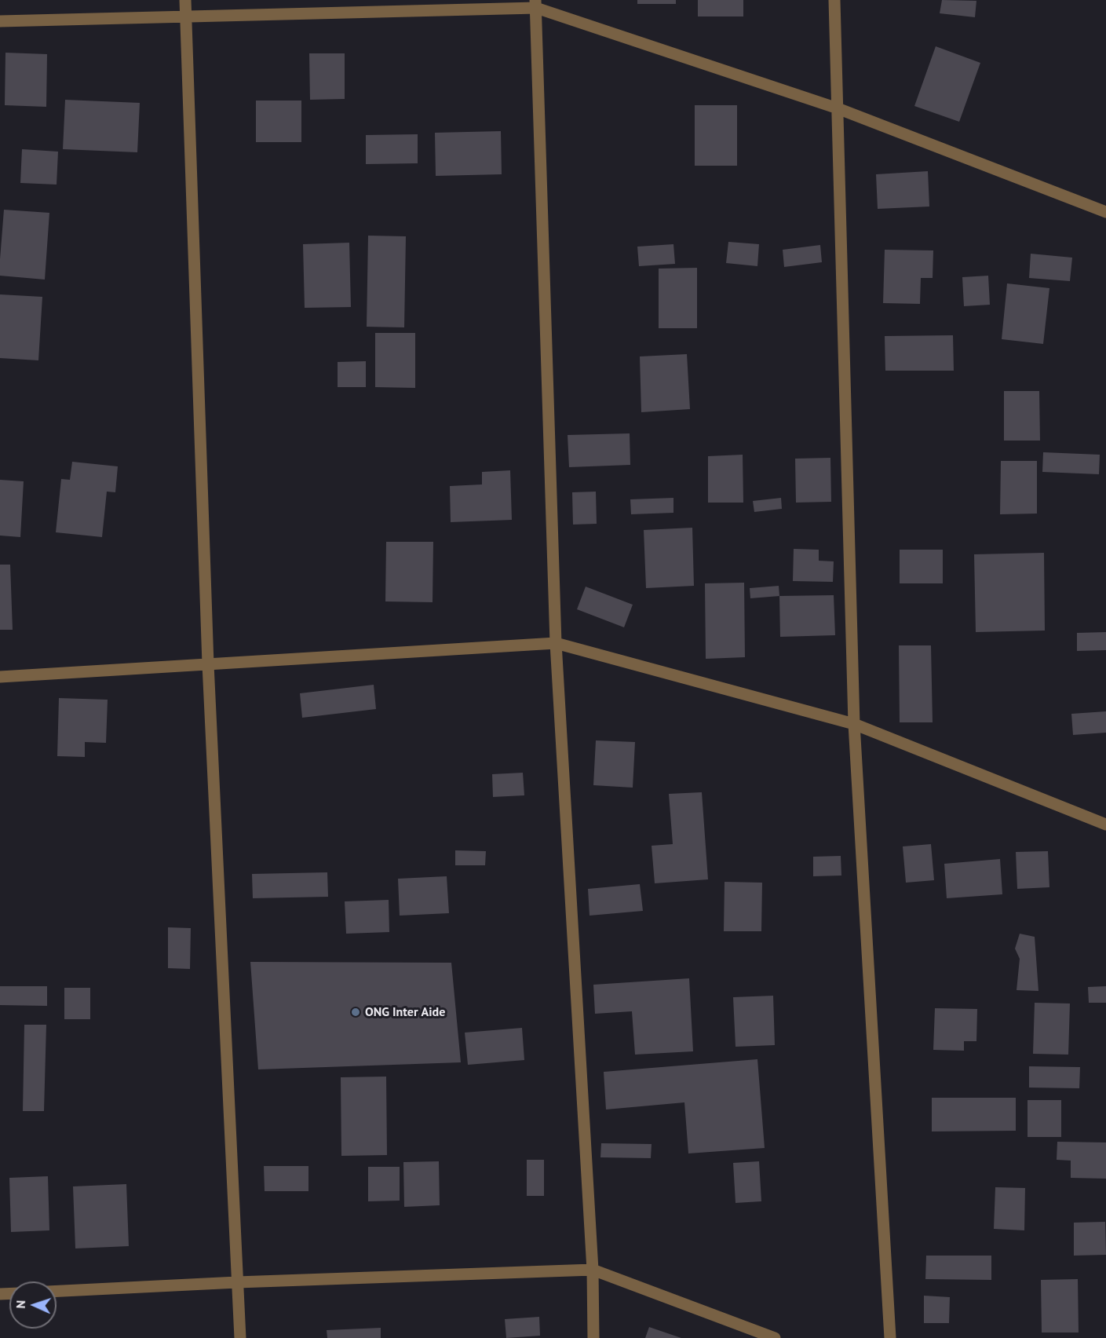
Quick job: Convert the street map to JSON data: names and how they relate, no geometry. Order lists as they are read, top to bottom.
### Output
{
  "places": ["ONG Inter Aide"],
  "north": "left"
}
